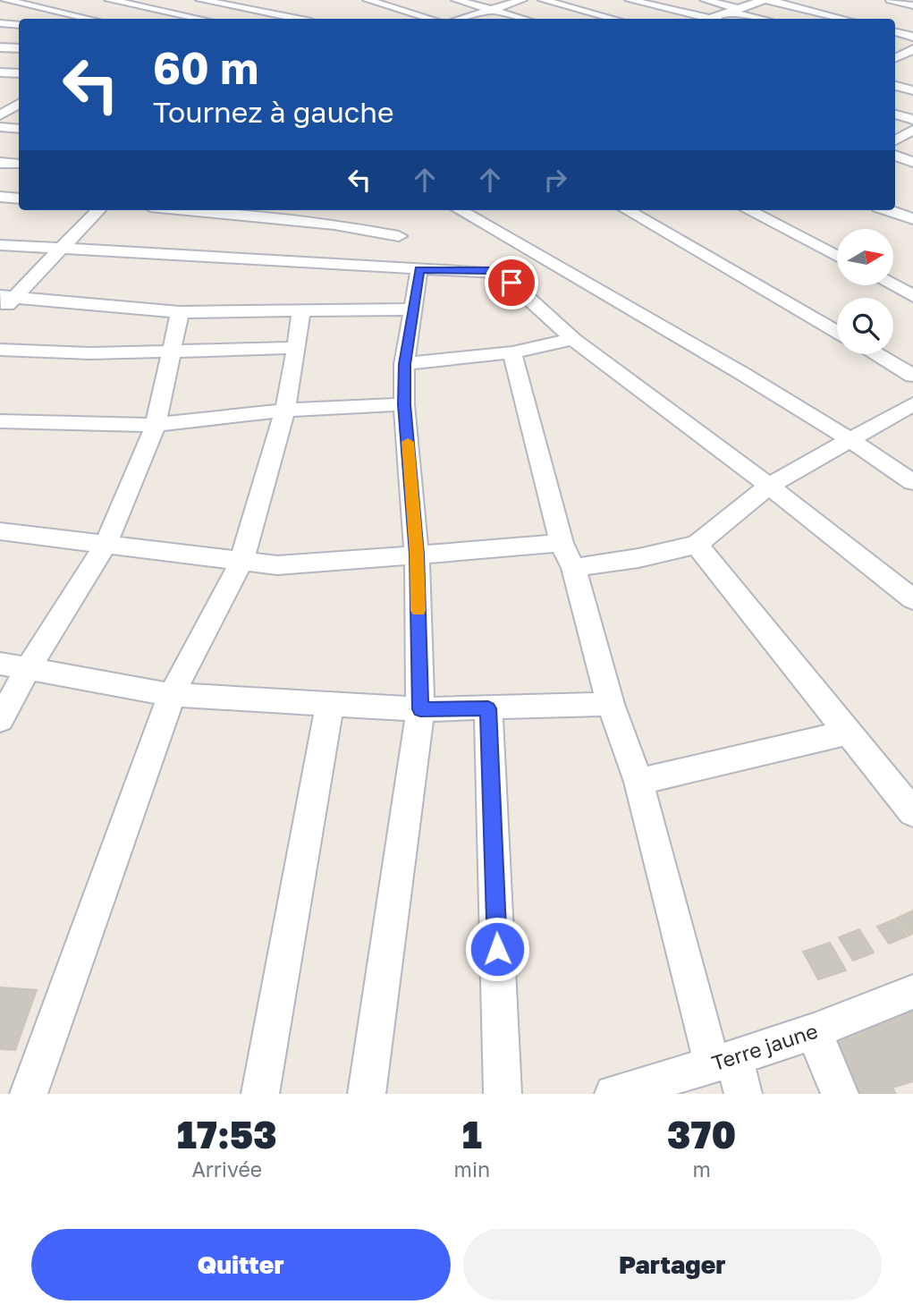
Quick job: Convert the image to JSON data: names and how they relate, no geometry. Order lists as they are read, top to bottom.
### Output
{
  "streets": {
    "street": ["Terre jaune"]
  },
  "north": "right",
  "page": {
    "turn": ["60 m", "Tournez à gauche"],
    "eta": [
      "17:53",
      "Arrivée",
      "1",
      "min",
      "370",
      "m"
    ],
    "buttons": ["Quitter", "Partager"]
  }
}
